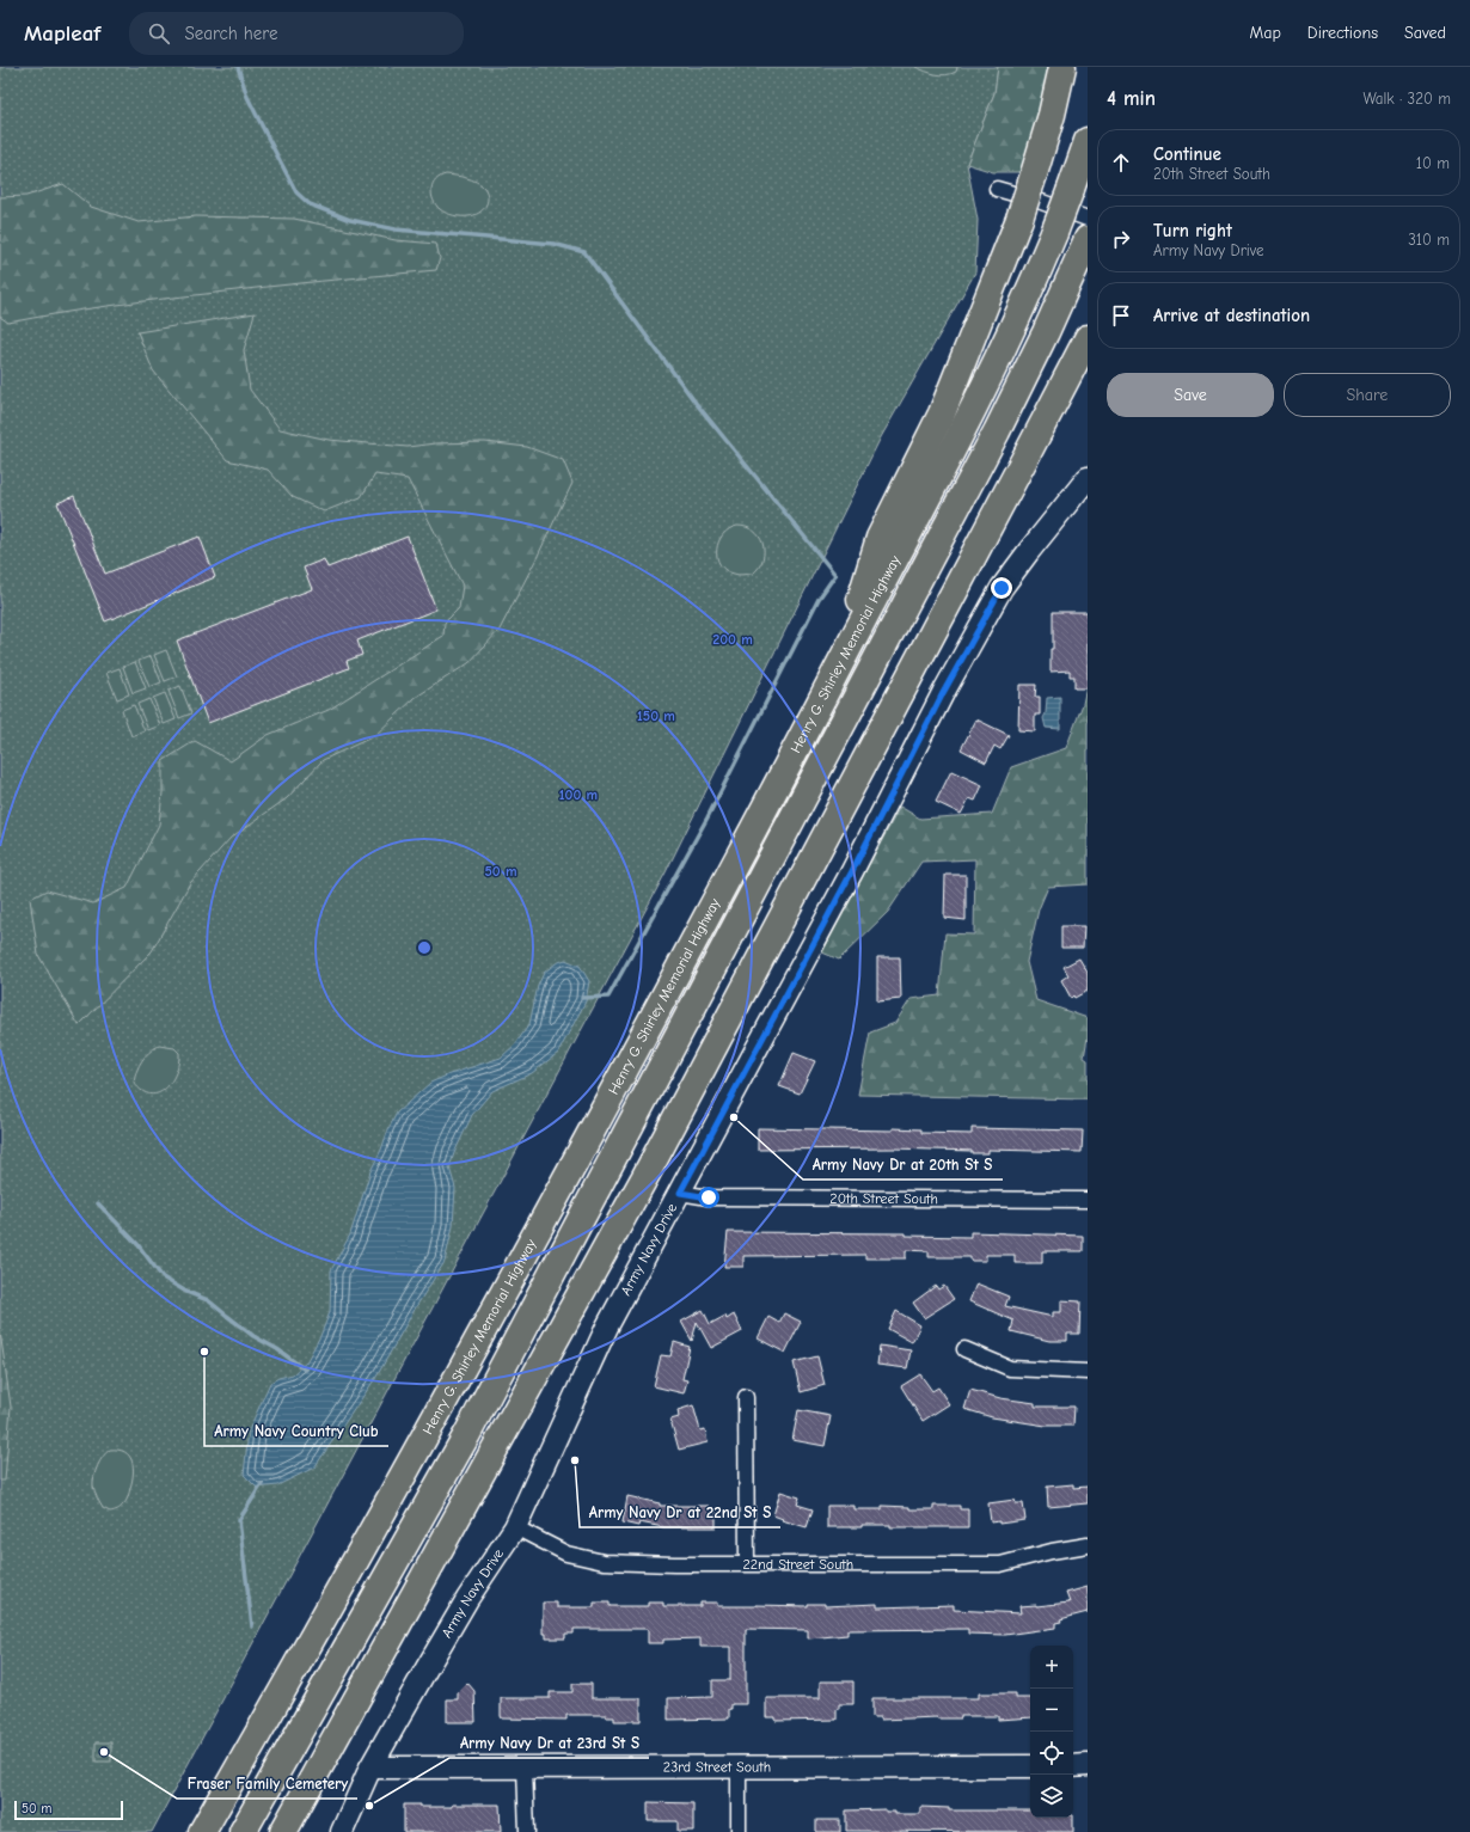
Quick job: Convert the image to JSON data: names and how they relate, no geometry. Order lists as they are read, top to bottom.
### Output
{
  "streets": {
    "highway": ["Henry G. Shirley Memorial Highway"],
    "street": [
      "20th Street South",
      "Army Navy Drive",
      "22nd Street South",
      "23rd Street South"
    ]
  },
  "crossings": [
    ["20th Street South", "Army Navy Drive"],
    ["Army Navy Drive", "22nd Street South"],
    ["Army Navy Drive", "23rd Street South"]
  ],
  "places": [
    "Army Navy Dr at 20th St S",
    "Army Navy Country Club",
    "Army Navy Dr at 22nd St S",
    "Fraser Family Cemetery",
    "Army Navy Dr at 23rd St S"
  ],
  "scale_bar": "50 m",
  "page": {
    "header": "Mapleaf",
    "search": "Search here",
    "nav": ["Map", "Directions", "Saved"],
    "heading": ["4 min", "Walk · 320 m"],
    "list": [
      ["Continue", "20th Street South", "10 m"],
      ["Turn right", "Army Navy Drive", "310 m"],
      "Arrive at destination"
    ],
    "buttons": ["Save", "Share"],
    "map_buttons": ["+", "−"],
    "scale": "50 m"
  },
  "rings": [
    "200 m",
    "150 m",
    "100 m",
    "50 m"
  ]
}
